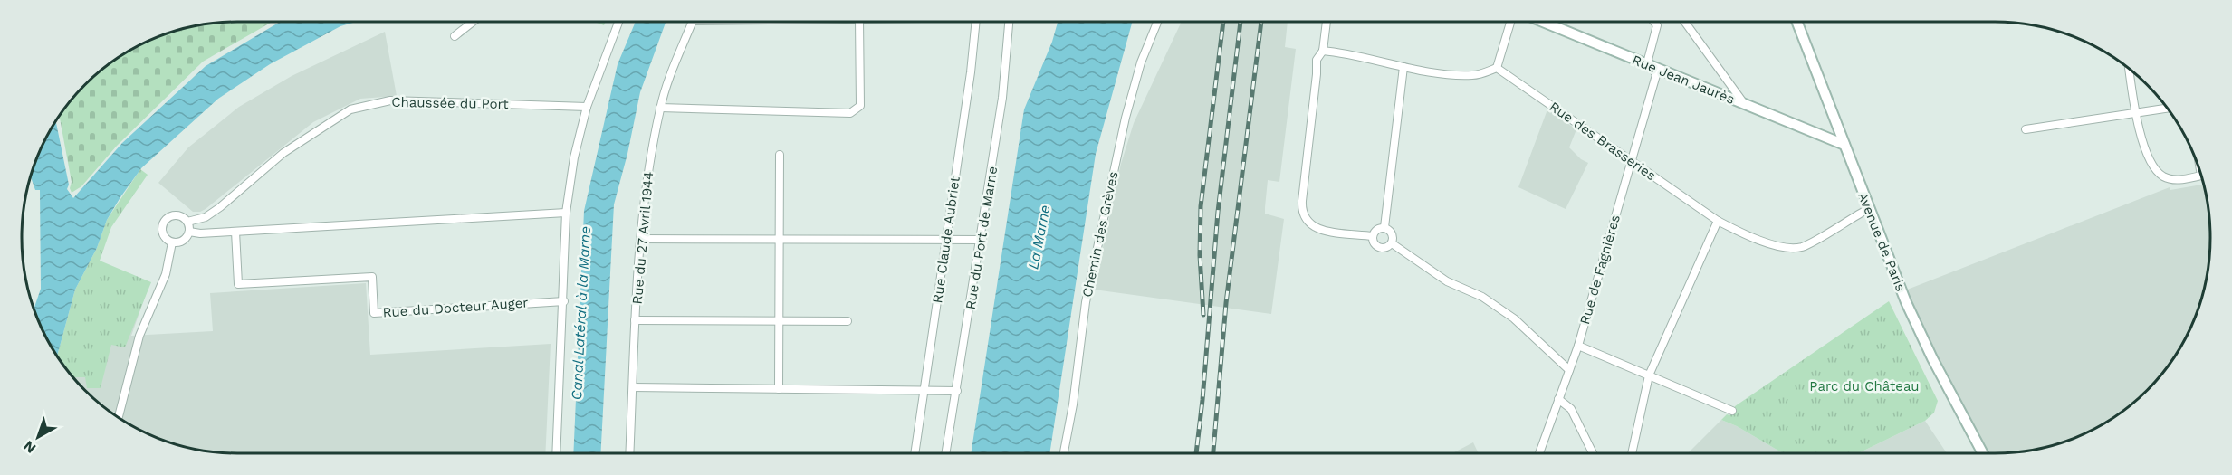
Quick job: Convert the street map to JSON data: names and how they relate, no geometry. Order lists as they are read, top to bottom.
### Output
{
  "streets": {
    "main road": ["Rue Jean Jaurès", "Avenue de Paris"],
    "street": [
      "Chaussée du Port",
      "Rue des Brasseries",
      "Chemin des Grèves",
      "Rue du 27 Avril 1944",
      "Rue du Port de Marne",
      "Rue Claude Aubriet",
      "Rue de Fagnières",
      "Rue du Docteur Auger"
    ]
  },
  "crossings": [
    ["Rue Jean Jaurès", "Avenue de Paris"],
    ["Rue Jean Jaurès", "Rue de Fagnières"],
    ["Rue des Brasseries", "Avenue de Paris"],
    ["Rue des Brasseries", "Rue de Fagnières"]
  ],
  "water": ["La Marne", "Canal Latéral à la Marne"],
  "parks": ["Parc du Château"],
  "north": "bottom left"
}
